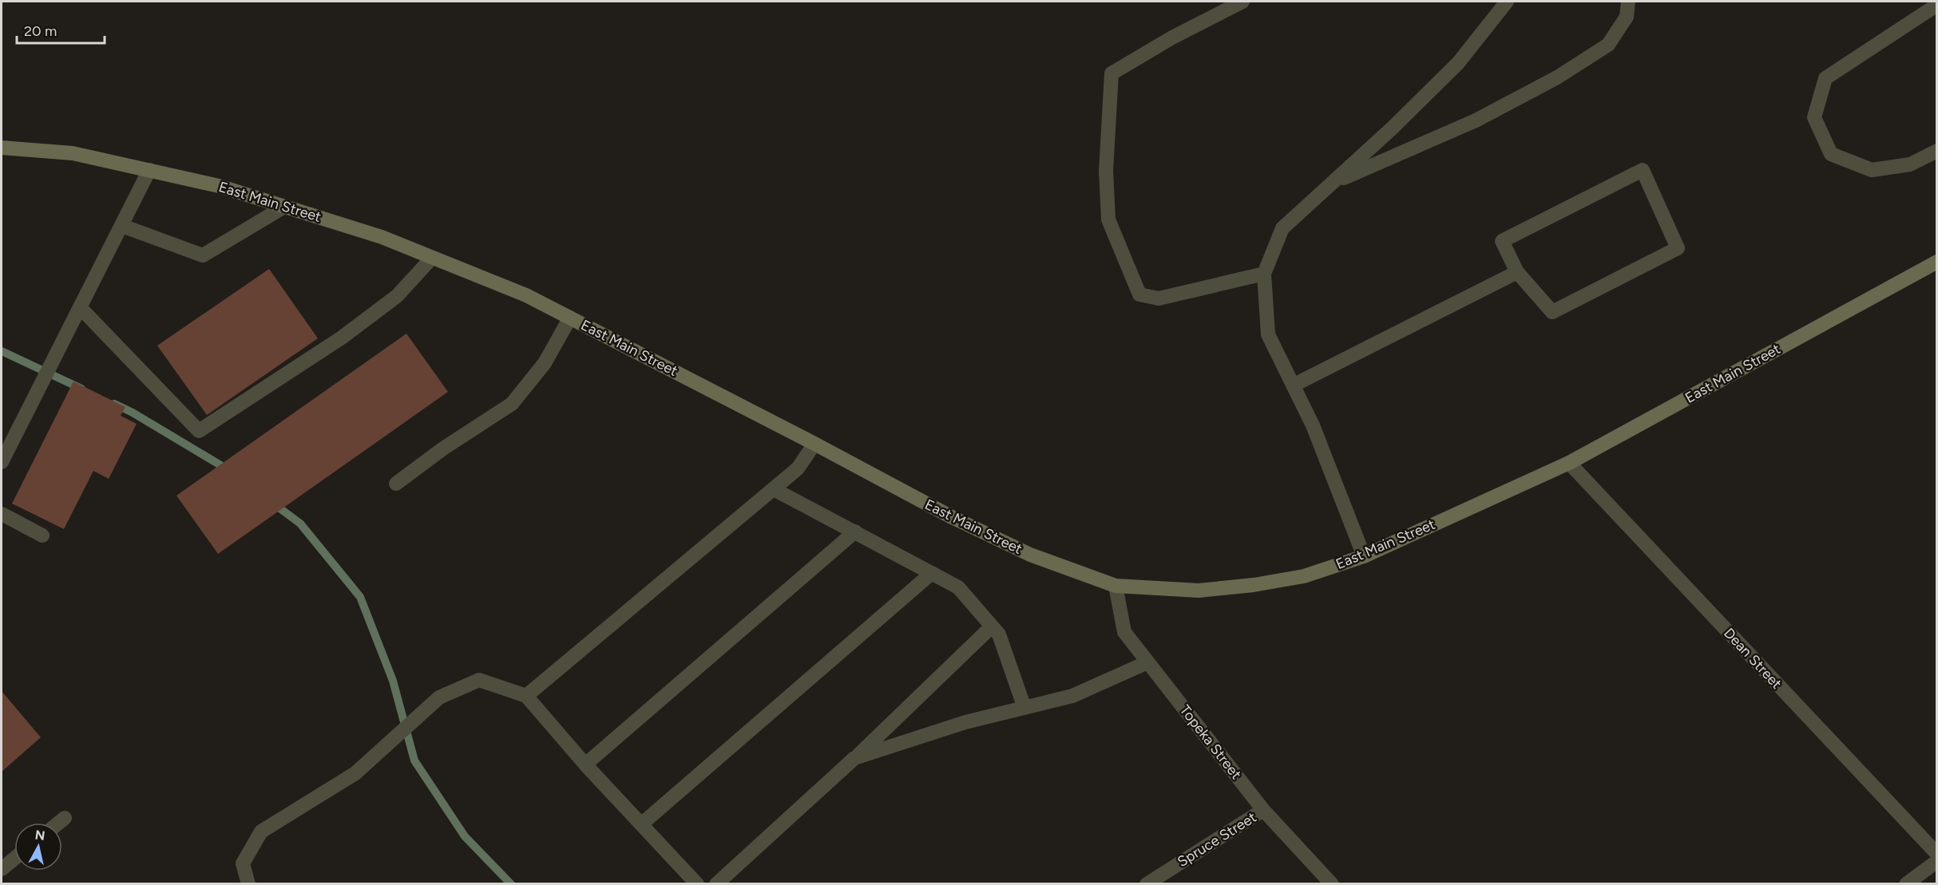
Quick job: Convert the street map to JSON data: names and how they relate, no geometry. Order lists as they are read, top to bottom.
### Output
{
  "streets": {
    "main road": ["East Main Street"],
    "street": ["Dean Street", "Topeka Street", "Spruce Street"]
  },
  "crossings": [
    ["East Main Street", "Dean Street"],
    ["East Main Street", "Topeka Street"],
    ["Topeka Street", "Spruce Street"]
  ],
  "scale_bar": "20 m",
  "north": "top"
}
